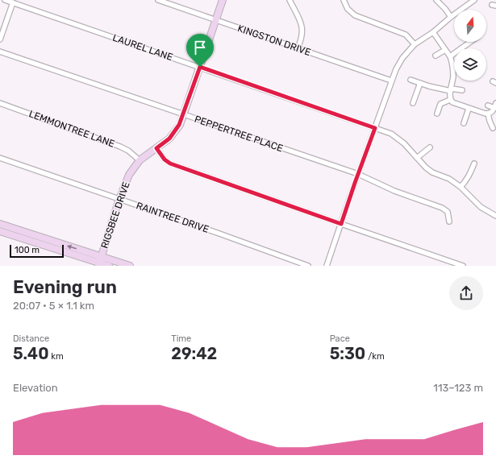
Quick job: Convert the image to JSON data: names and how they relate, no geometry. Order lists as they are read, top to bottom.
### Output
{
  "streets": {
    "street": [
      "KINGSTON DRIVE",
      "LAUREL LANE",
      "LEMMONTREE LANE",
      "PEPPERTREE PLACE",
      "RIGSBEE DRIVE",
      "RAINTREE DRIVE"
    ]
  },
  "crossings": [
    ["KINGSTON DRIVE", "RIGSBEE DRIVE"],
    ["LAUREL LANE", "RIGSBEE DRIVE"],
    ["LEMMONTREE LANE", "RIGSBEE DRIVE"],
    ["PEPPERTREE PLACE", "RIGSBEE DRIVE"],
    ["RIGSBEE DRIVE", "RAINTREE DRIVE"]
  ],
  "scale_bar": "100 m",
  "north": "top",
  "page": {
    "scale": "100 m",
    "heading": ["Evening run", "20:07 · 5 × 1.1 km"],
    "stats": [
      ["Distance", "5.40 km"],
      ["Time", "29:42"],
      ["Pace", "5:30 /km"]
    ],
    "chart": ["Elevation", "113–123 m"]
  }
}
